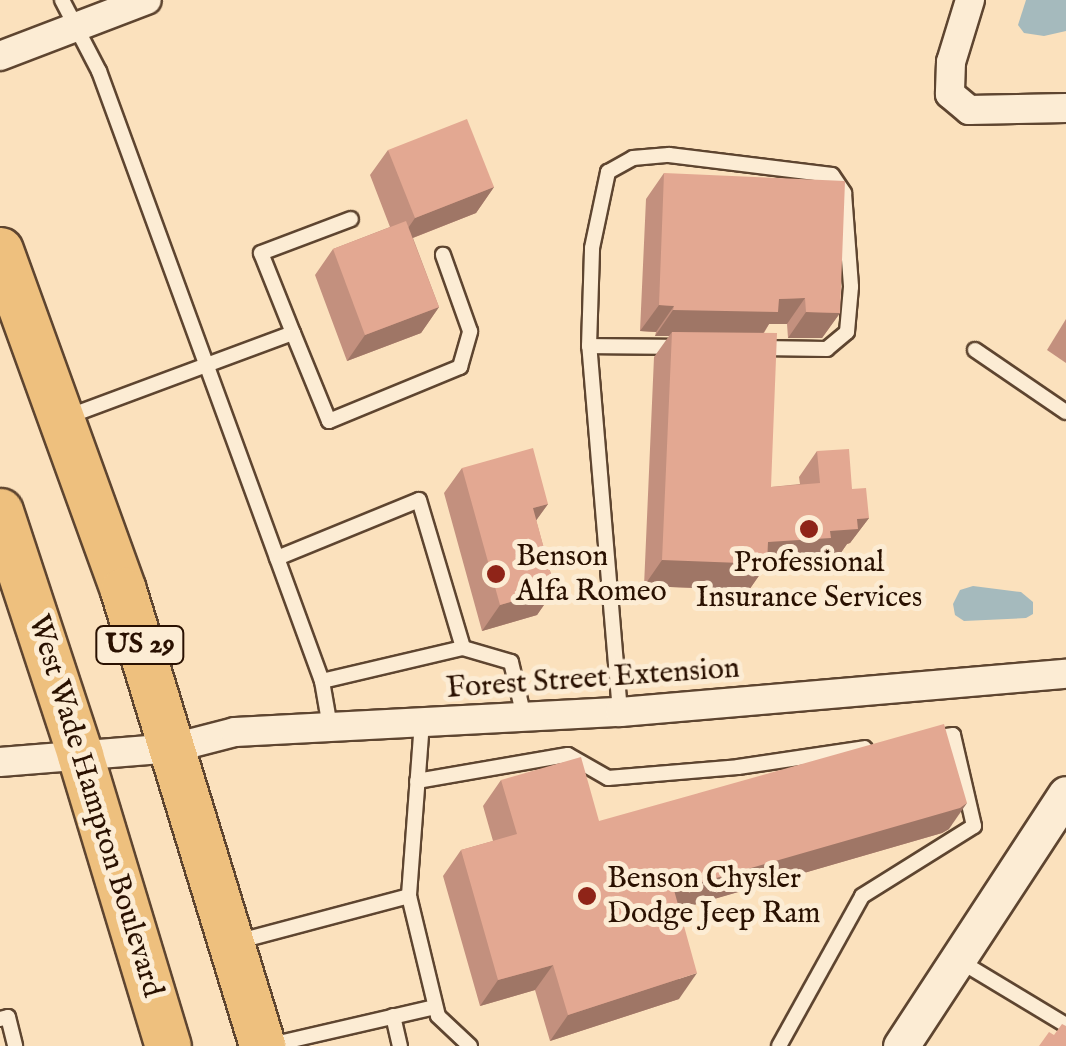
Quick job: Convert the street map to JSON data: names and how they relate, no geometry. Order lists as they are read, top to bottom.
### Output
{
  "streets": {
    "main road": ["US 29", "West Wade Hampton Boulevard"],
    "street": ["Forest Street Extension"]
  },
  "crossings": [
    ["US 29", "Forest Street Extension"],
    ["Forest Street Extension", "West Wade Hampton Boulevard"]
  ],
  "places": ["Professional Insurance Services", "Benson Alfa Romeo", "Benson Chysler Dodge Jeep Ram"]
}
